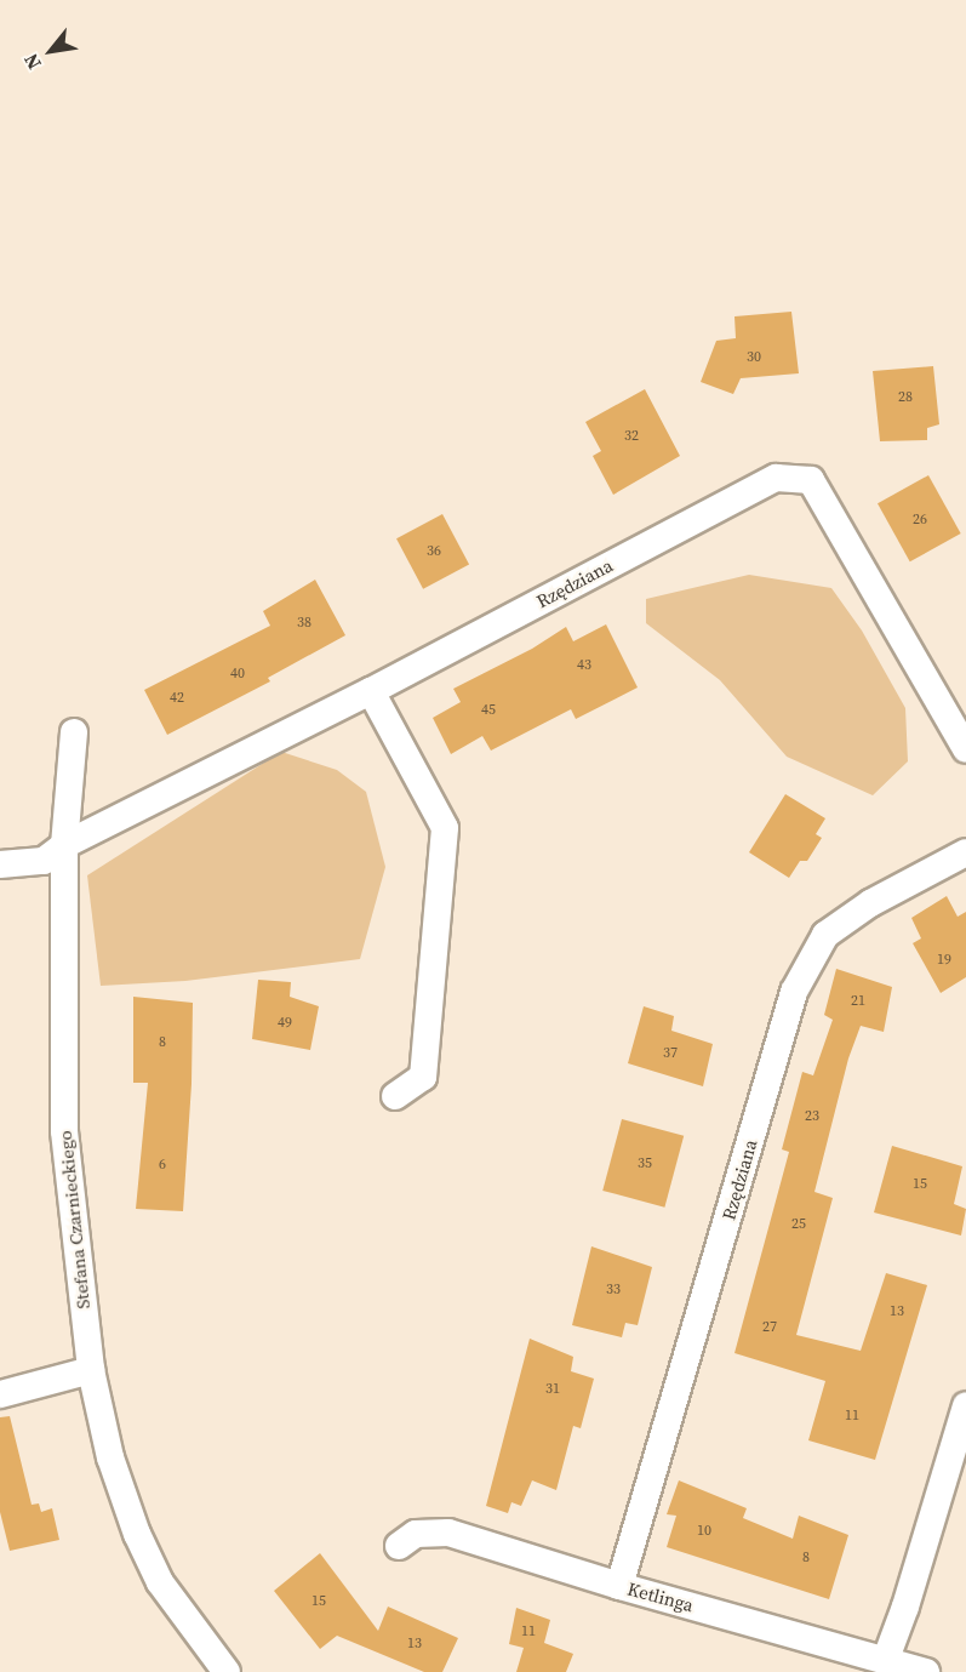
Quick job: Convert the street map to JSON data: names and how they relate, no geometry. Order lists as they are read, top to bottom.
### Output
{
  "streets": {
    "street": ["Rzędziana", "Stefana Czarnieckiego", "Ketlinga"]
  },
  "crossings": [
    ["Rzędziana", "Stefana Czarnieckiego"],
    ["Rzędziana", "Ketlinga"]
  ],
  "house_numbers": [
    "30",
    "28",
    "32",
    "26",
    "36",
    "38",
    "43",
    "40",
    "42",
    "45",
    "19",
    "21",
    "49",
    "8",
    "37",
    "23",
    "35",
    "6",
    "15",
    "25",
    "33",
    "13",
    "27",
    "31",
    "11",
    "10",
    "8",
    "15",
    "11",
    "13"
  ],
  "north": "bottom left"
}
